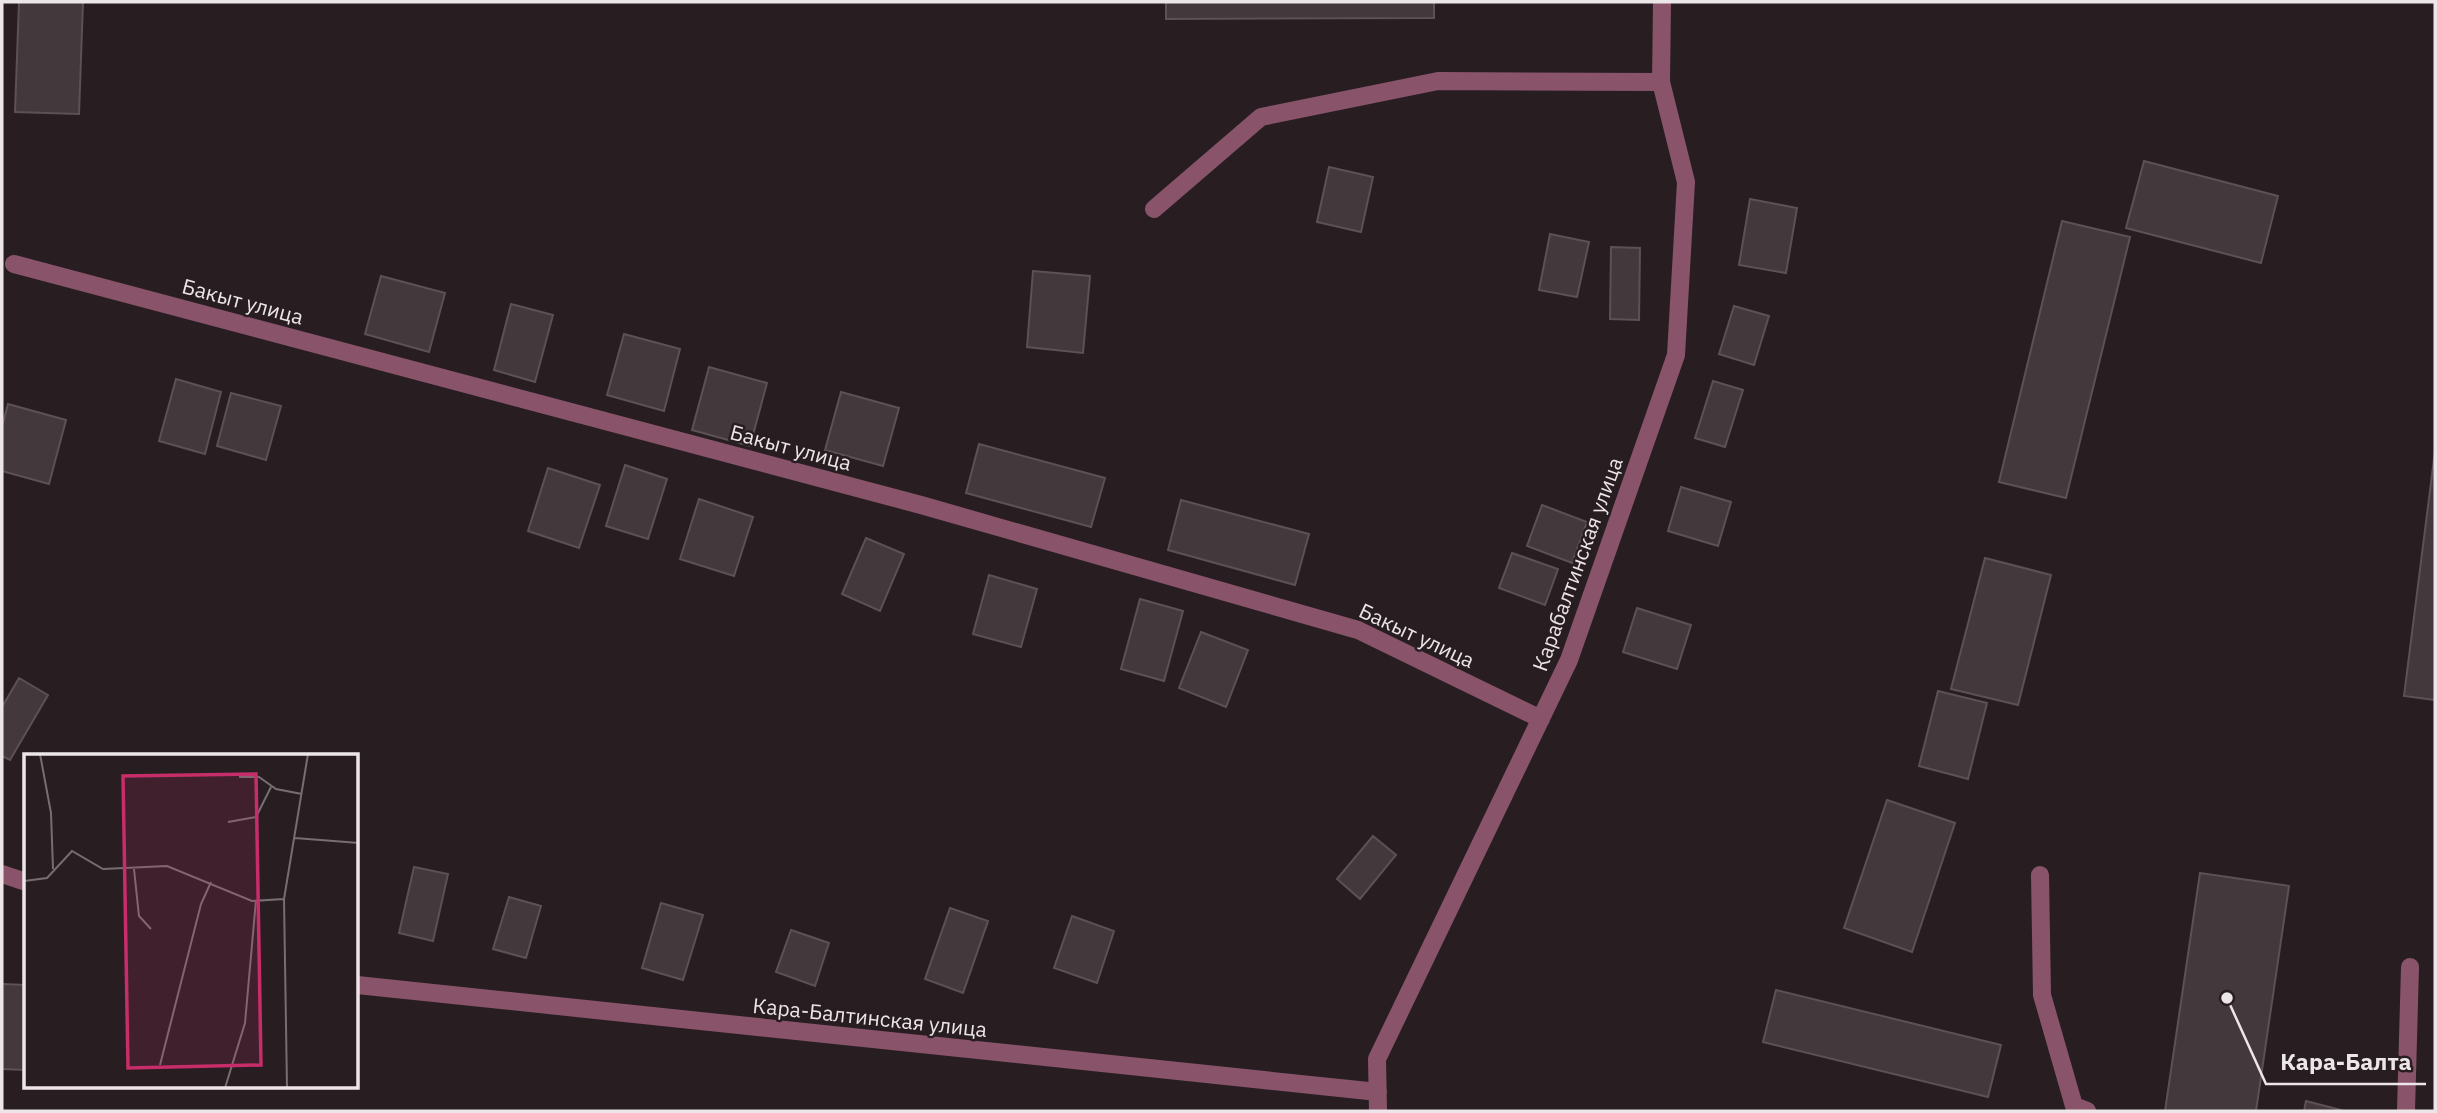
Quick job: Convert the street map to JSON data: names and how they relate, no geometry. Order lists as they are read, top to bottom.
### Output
{
  "streets": {
    "street": ["Бакыт улица", "Карабалтинская улица", "Кара-Балтинская улица"]
  },
  "crossings": [
    ["Бакыт улица", "Карабалтинская улица"],
    ["Карабалтинская улица", "Кара-Балтинская улица"]
  ],
  "places": ["Кара-Балта"]
}
